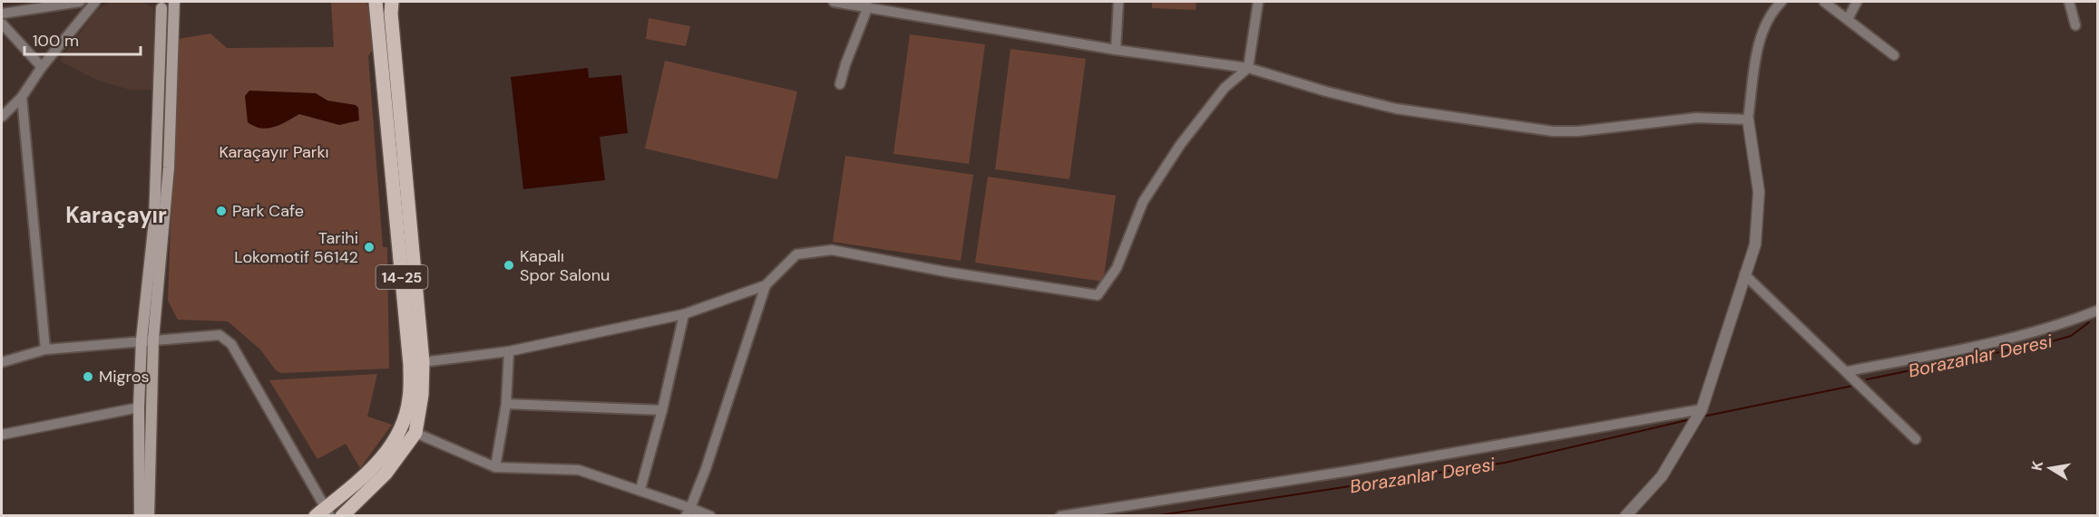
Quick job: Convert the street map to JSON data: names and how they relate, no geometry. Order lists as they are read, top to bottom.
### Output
{
  "streets": {
    "main road": ["14-25"]
  },
  "districts": ["Karaçayır"],
  "water": ["Borazanlar Deresi"],
  "parks": ["Karaçayır Parkı"],
  "places": [
    "Park Cafe",
    "Tarihi Lokomotif 56142",
    "Kapalı Spor Salonu",
    "Migros"
  ],
  "scale_bar": "100 m",
  "north": "left"
}
